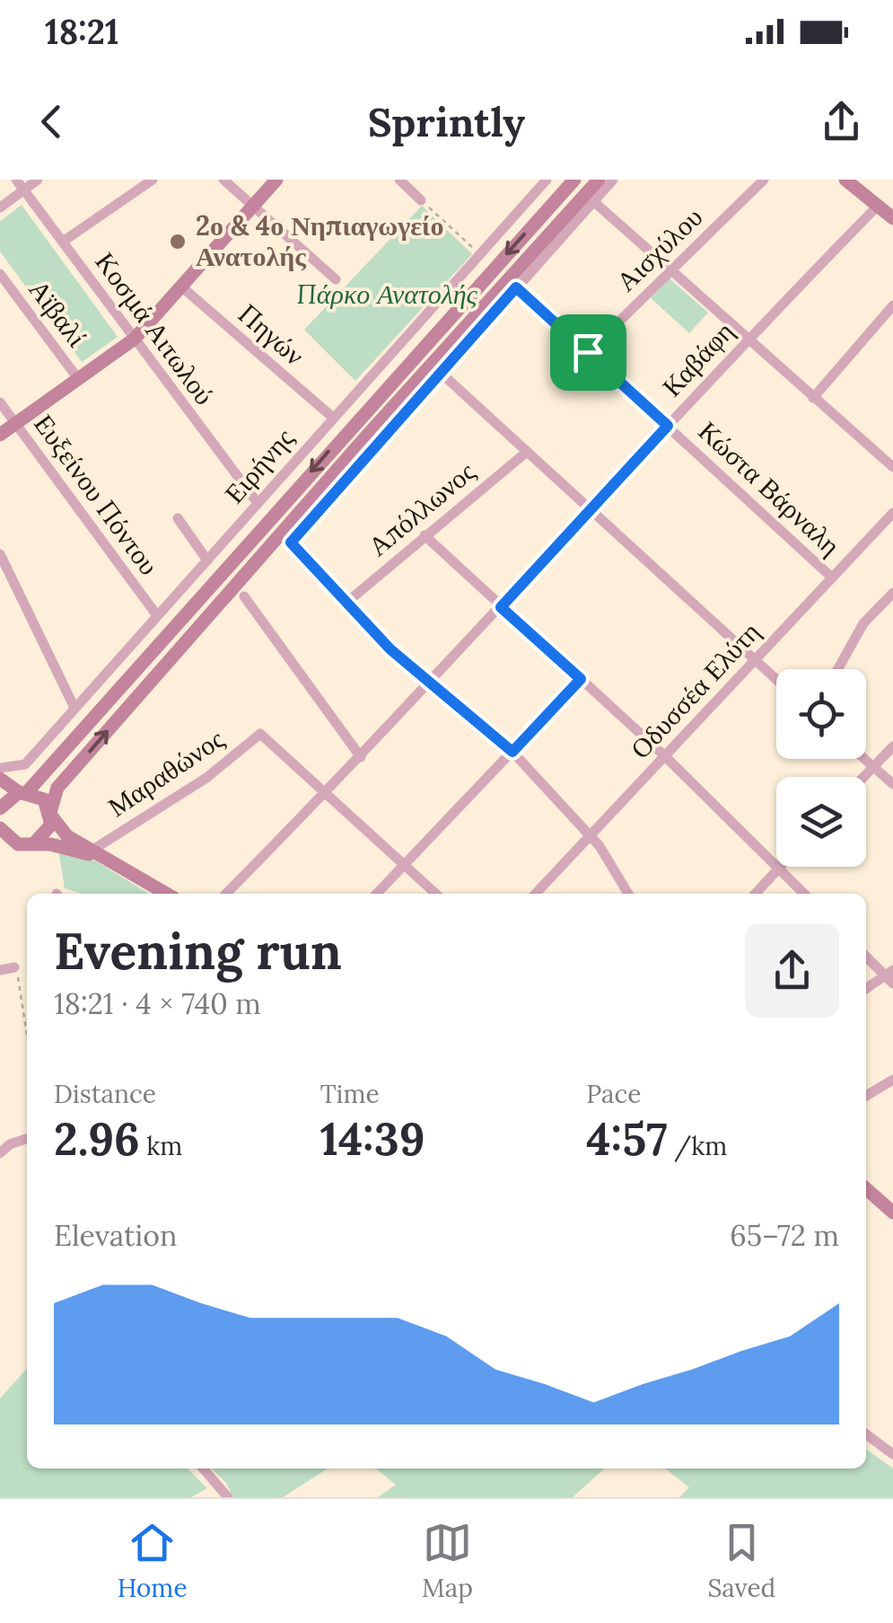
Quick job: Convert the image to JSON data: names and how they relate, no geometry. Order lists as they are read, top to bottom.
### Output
{
  "streets": {
    "street": [
      "Αισχύλου",
      "Αϊβαλί",
      "Κοσμά Αιτωλού",
      "Πηγών",
      "Καβάφη",
      "Ειρήνης",
      "Κώστα Βάρναλη",
      "Ευξείνου Πόντου",
      "Απόλλωνος",
      "Οδυσσέα Ελύτη",
      "Μαραθώνος"
    ]
  },
  "crossings": [
    ["Αισχύλου", "Κώστα Βάρναλη"],
    ["Κοσμά Αιτωλού", "Ειρήνης"],
    ["Πηγών", "Ειρήνης"],
    ["Καβάφη", "Κώστα Βάρναλη"],
    ["Καβάφη", "Μαραθώνος"],
    ["Ειρήνης", "Ευξείνου Πόντου"],
    ["Κώστα Βάρναλη", "Οδυσσέα Ελύτη"]
  ],
  "parks": ["Πάρκο Ανατολής"],
  "places": ["2ο & 4ο Νηπιαγωγείο Ανατολής"],
  "page": {
    "status": "18:21",
    "header": "Sprintly",
    "heading": ["Evening run", "18:21 · 4 × 740 m"],
    "stats": [
      ["Distance", "2.96 km"],
      ["Time", "14:39"],
      ["Pace", "4:57 /km"]
    ],
    "chart": ["Elevation", "65–72 m"],
    "tabs": ["Home", "Map", "Saved"]
  }
}
